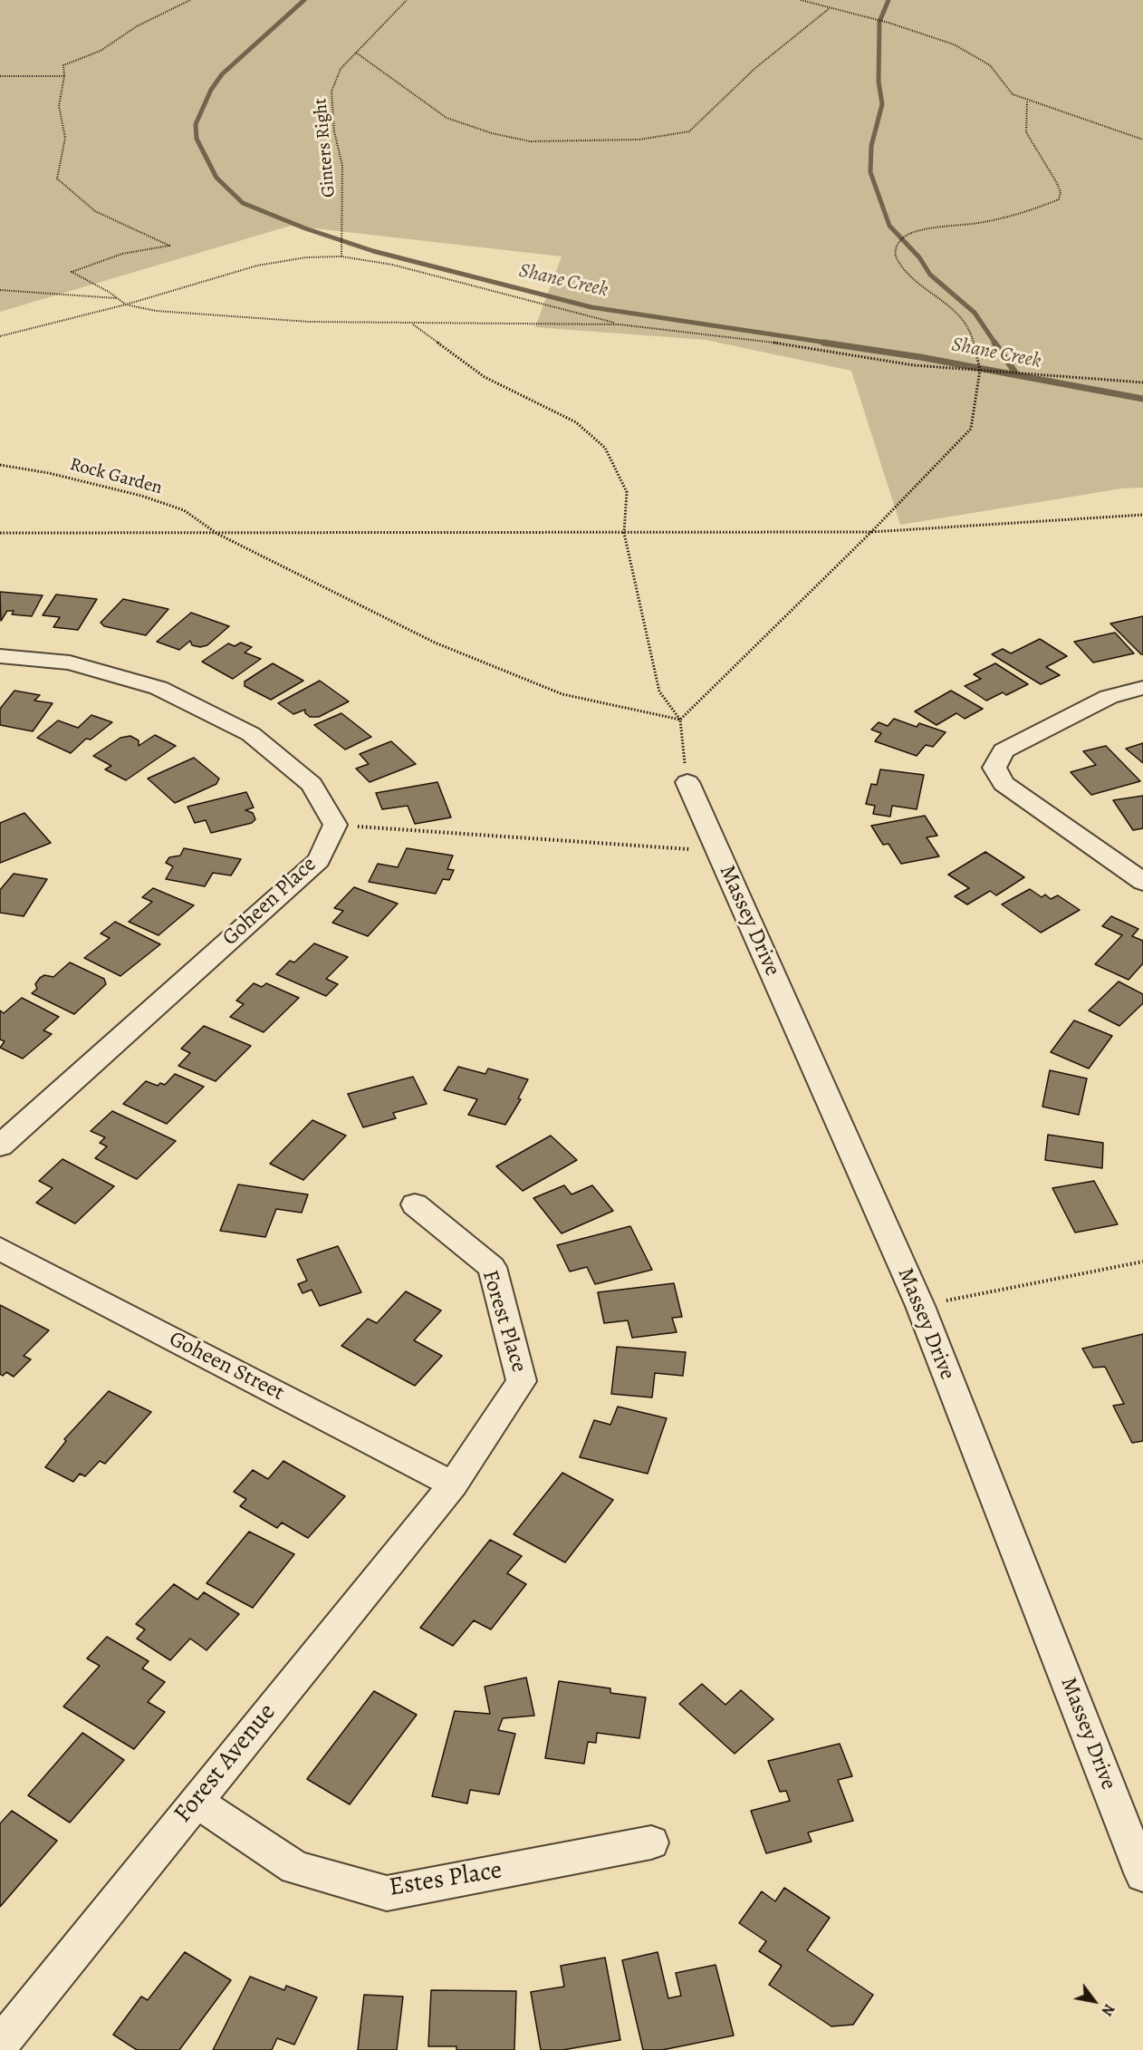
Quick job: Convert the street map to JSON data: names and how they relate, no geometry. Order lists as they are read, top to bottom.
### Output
{
  "streets": {
    "street": [
      "Goheen Place",
      "Massey Drive",
      "Forest Place",
      "Goheen Street",
      "Forest Avenue",
      "Estes Place"
    ],
    "path": ["Ginters Right", "Rock Garden"]
  },
  "crossings": [
    ["Forest Place", "Goheen Street"],
    ["Forest Place", "Forest Avenue"],
    ["Goheen Street", "Forest Avenue"],
    ["Forest Avenue", "Estes Place"]
  ],
  "water": ["Shane Creek"],
  "north": "bottom right"
}
